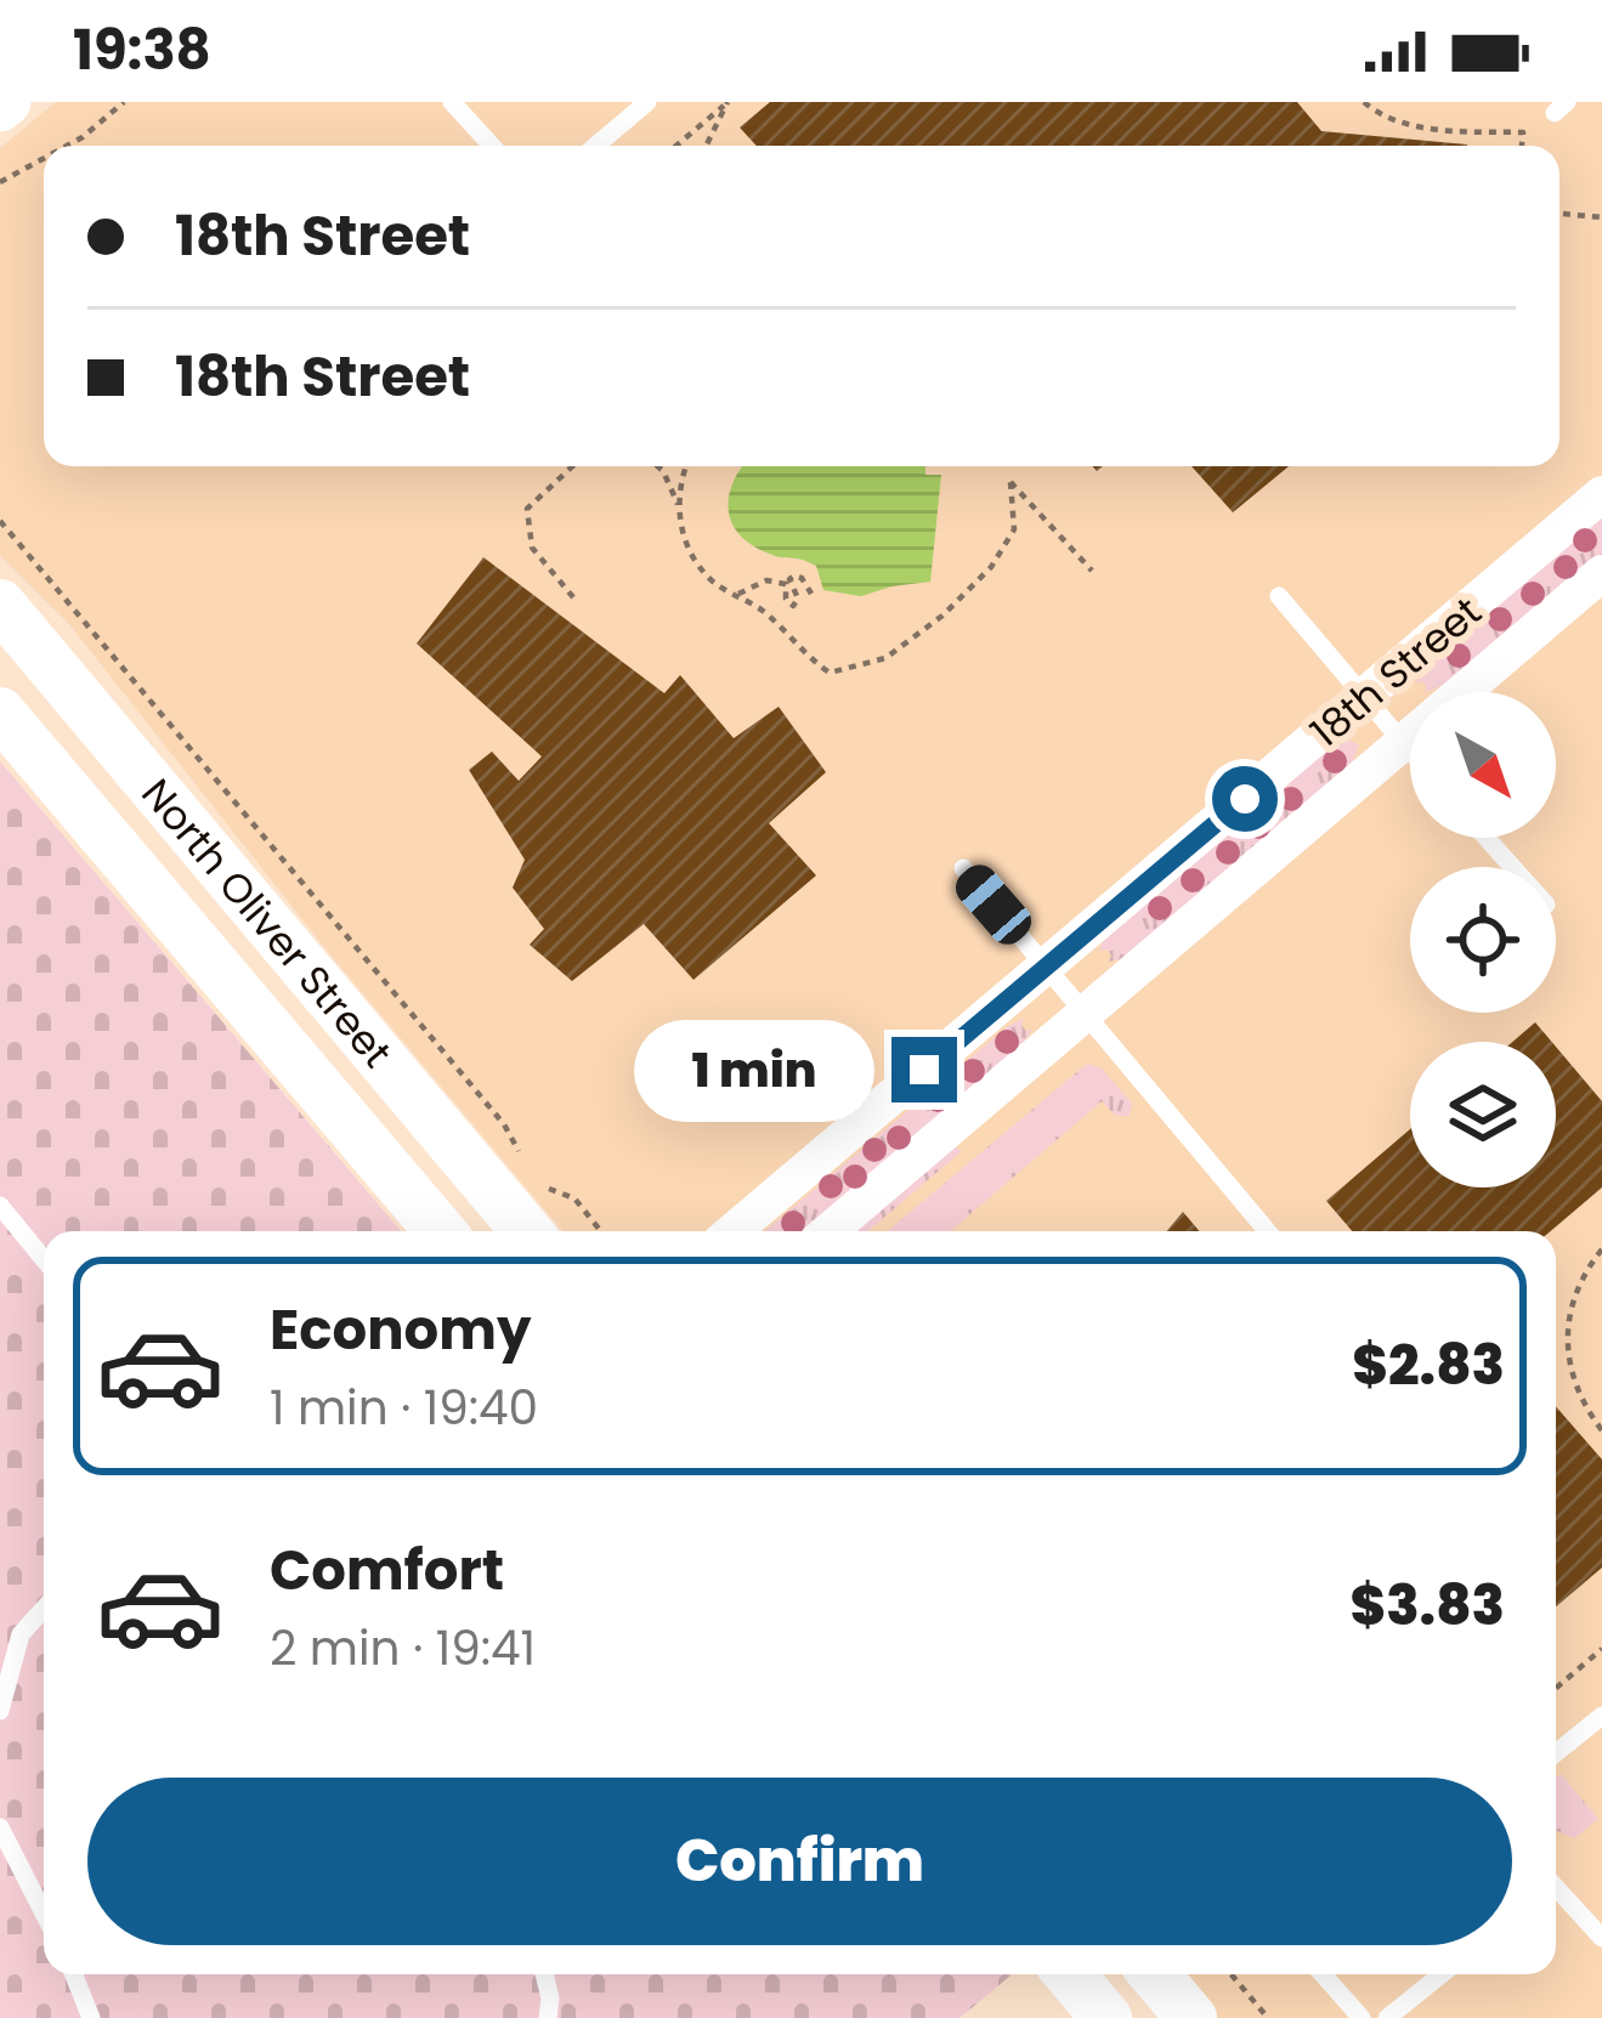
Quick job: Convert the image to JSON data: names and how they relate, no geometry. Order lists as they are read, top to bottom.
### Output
{
  "streets": {
    "main road": ["North Oliver Street"],
    "street": ["18th Street"]
  },
  "north": "bottom right",
  "page": {
    "status": "19:38",
    "banner": ["18th Street", "18th Street"],
    "bubble": "1 min",
    "list": [
      {
        "name": "Economy",
        "note": "1 min · 19:40",
        "value": "$2.83"
      },
      {
        "name": "Comfort",
        "note": "2 min · 19:41",
        "value": "$3.83"
      }
    ],
    "buttons": "Confirm"
  }
}
